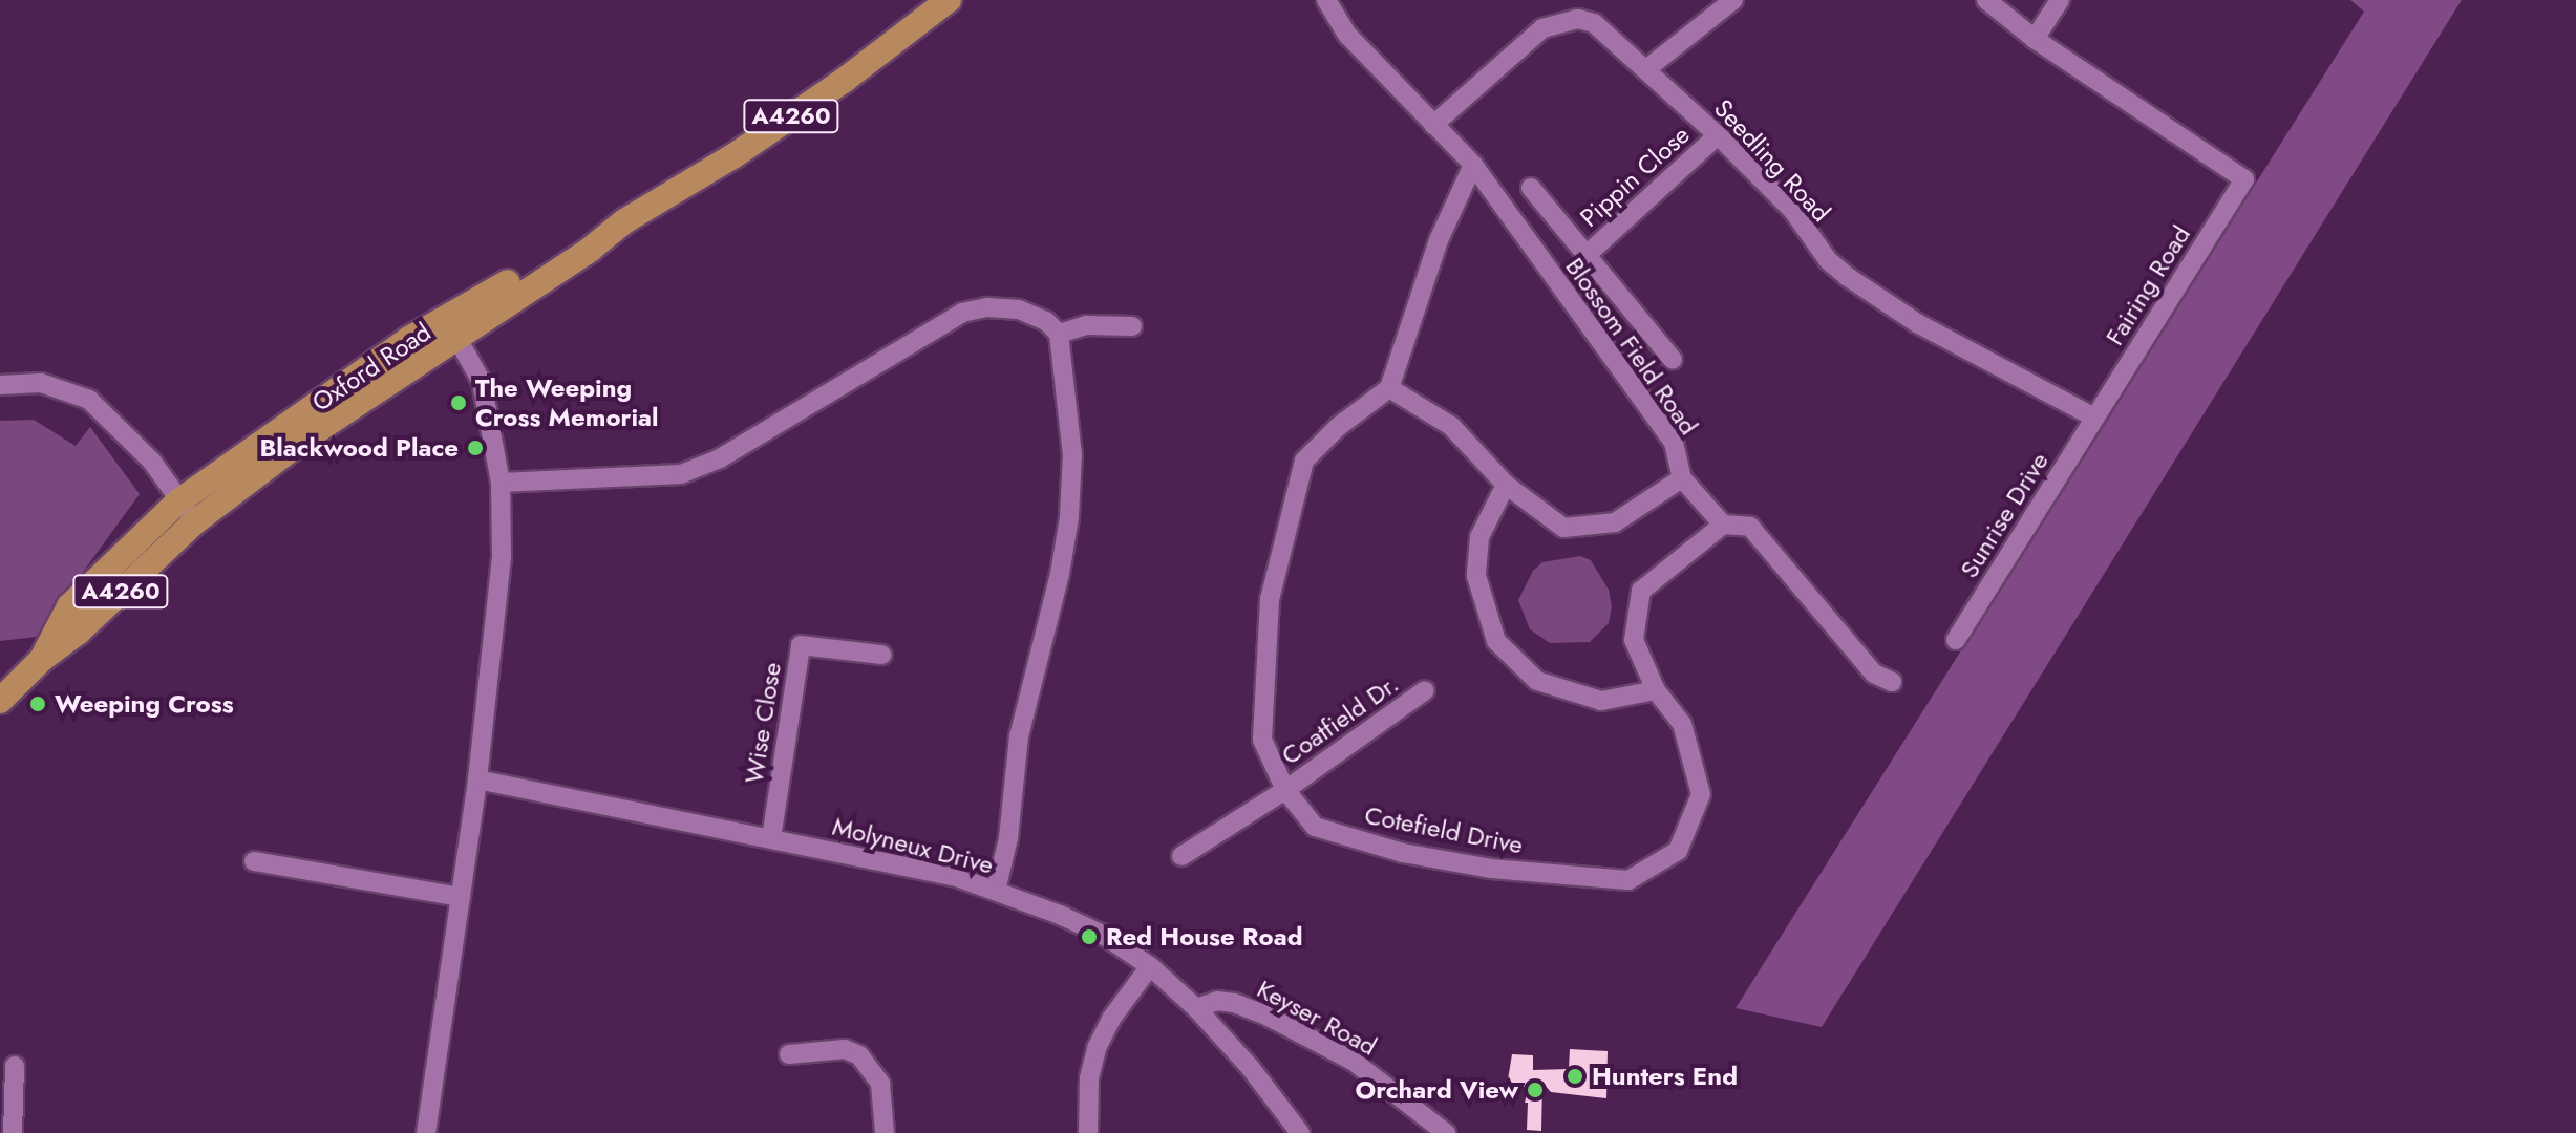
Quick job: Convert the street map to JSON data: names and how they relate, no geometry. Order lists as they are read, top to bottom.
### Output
{
  "streets": {
    "main road": ["A4260", "Oxford Road"],
    "street": [
      "Seedling Road",
      "Pippin Close",
      "Fairing Road",
      "Blossom Field Road",
      "Sunrise Drive",
      "Coatfield Dr.",
      "Wise Close",
      "Cotefield Drive",
      "Molyneux Drive",
      "Keyser Road"
    ]
  },
  "crossings": [
    ["Seedling Road", "Pippin Close"],
    ["Seedling Road", "Fairing Road"],
    ["Seedling Road", "Sunrise Drive"],
    ["Fairing Road", "Sunrise Drive"],
    ["Blossom Field Road", "Cotefield Drive"],
    ["Coatfield Dr.", "Cotefield Drive"],
    ["Wise Close", "Molyneux Drive"],
    ["Molyneux Drive", "Keyser Road"]
  ],
  "places": [
    "The Weeping Cross Memorial",
    "Blackwood Place",
    "Weeping Cross",
    "Red House Road",
    "Hunters End",
    "Orchard View"
  ]
}
